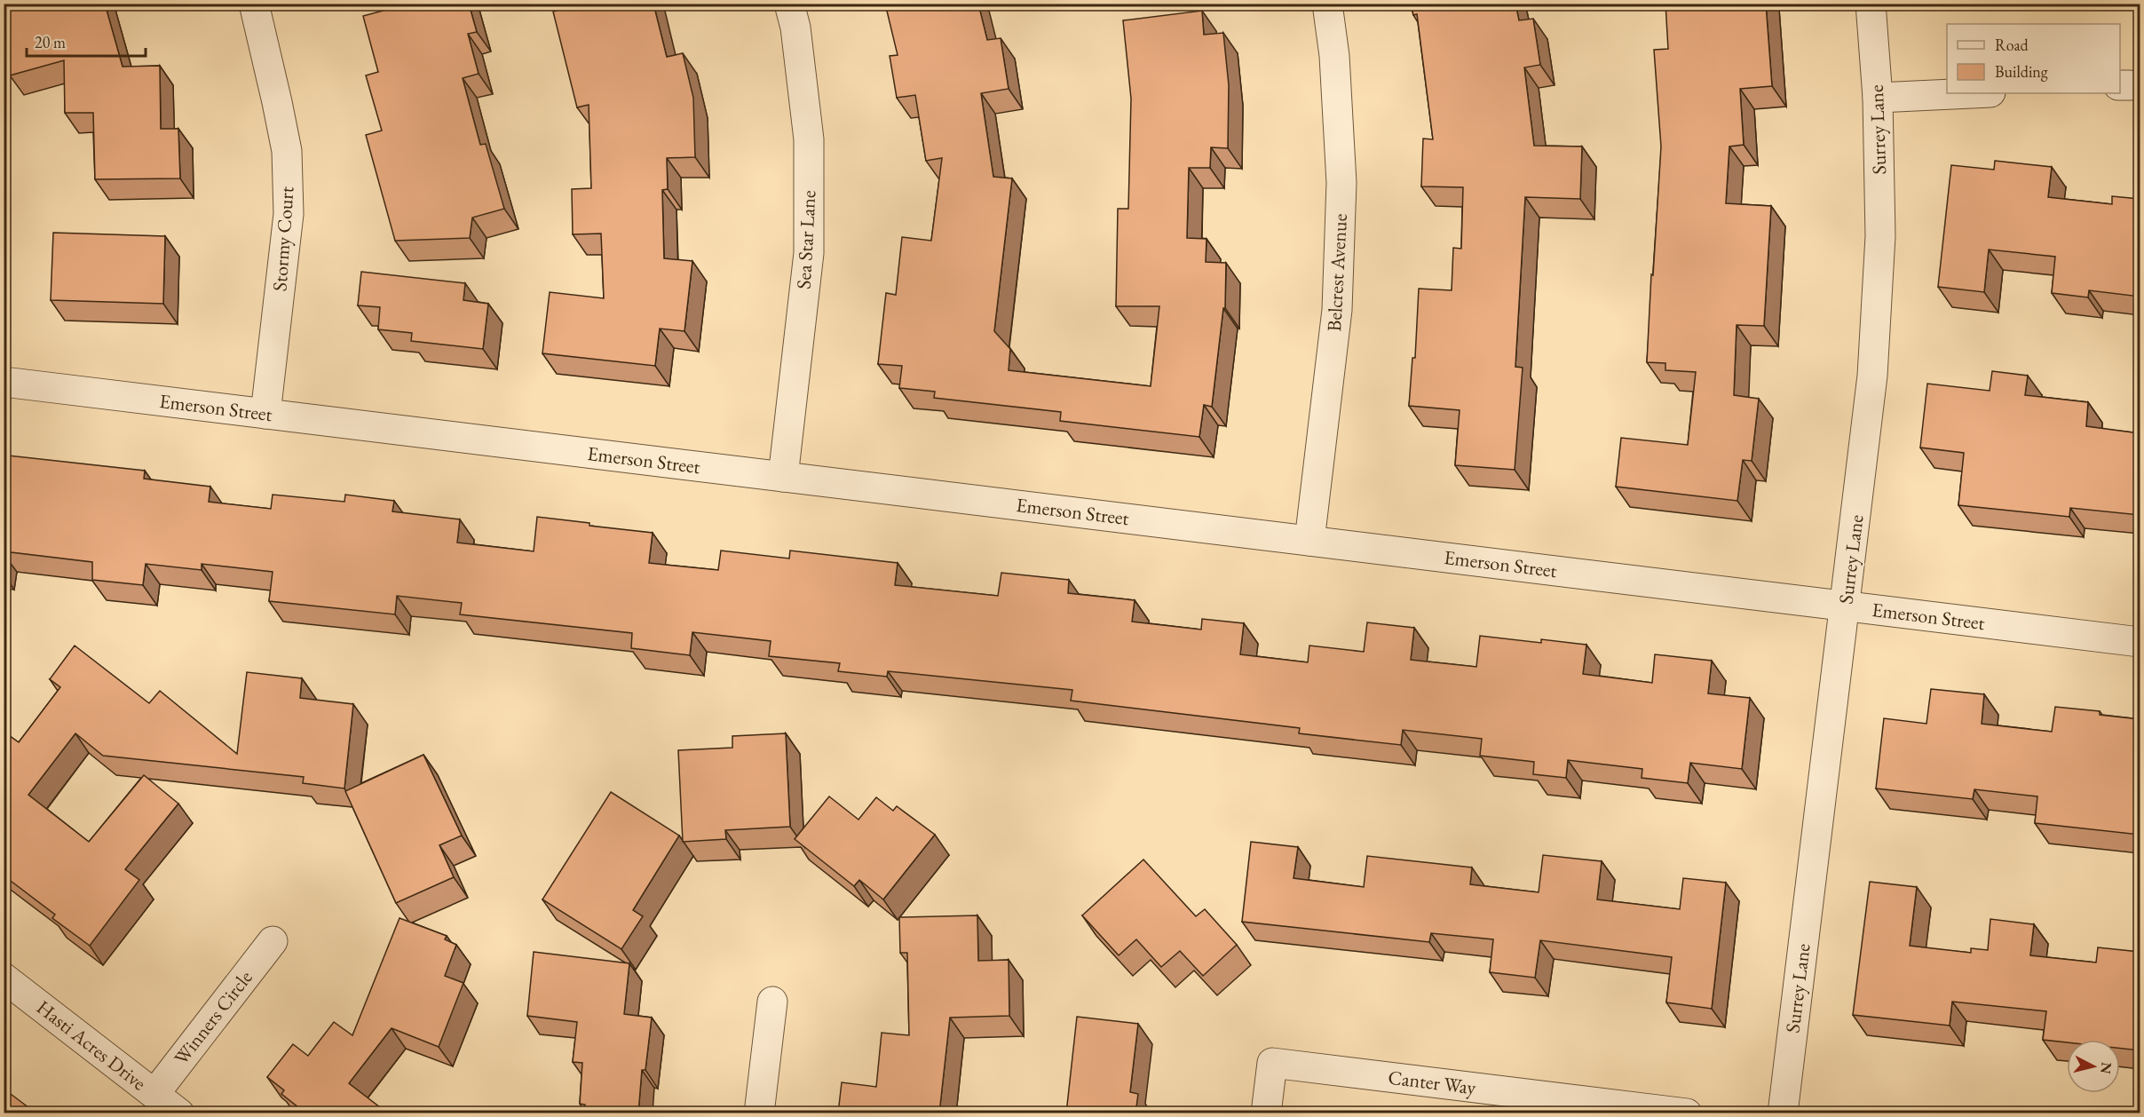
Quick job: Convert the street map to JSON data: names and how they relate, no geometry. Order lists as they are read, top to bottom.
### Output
{
  "streets": {
    "street": [
      "Surrey Lane",
      "Stormy Court",
      "Sea Star Lane",
      "Belcrest Avenue",
      "Emerson Street",
      "Winners Circle",
      "Hasti Acres Drive",
      "Canter Way"
    ]
  },
  "crossings": [
    ["Surrey Lane", "Emerson Street"],
    ["Stormy Court", "Emerson Street"],
    ["Sea Star Lane", "Emerson Street"],
    ["Belcrest Avenue", "Emerson Street"],
    ["Winners Circle", "Hasti Acres Drive"]
  ],
  "legend": ["Road", "Building"],
  "scale_bar": "20 m",
  "north": "right"
}
